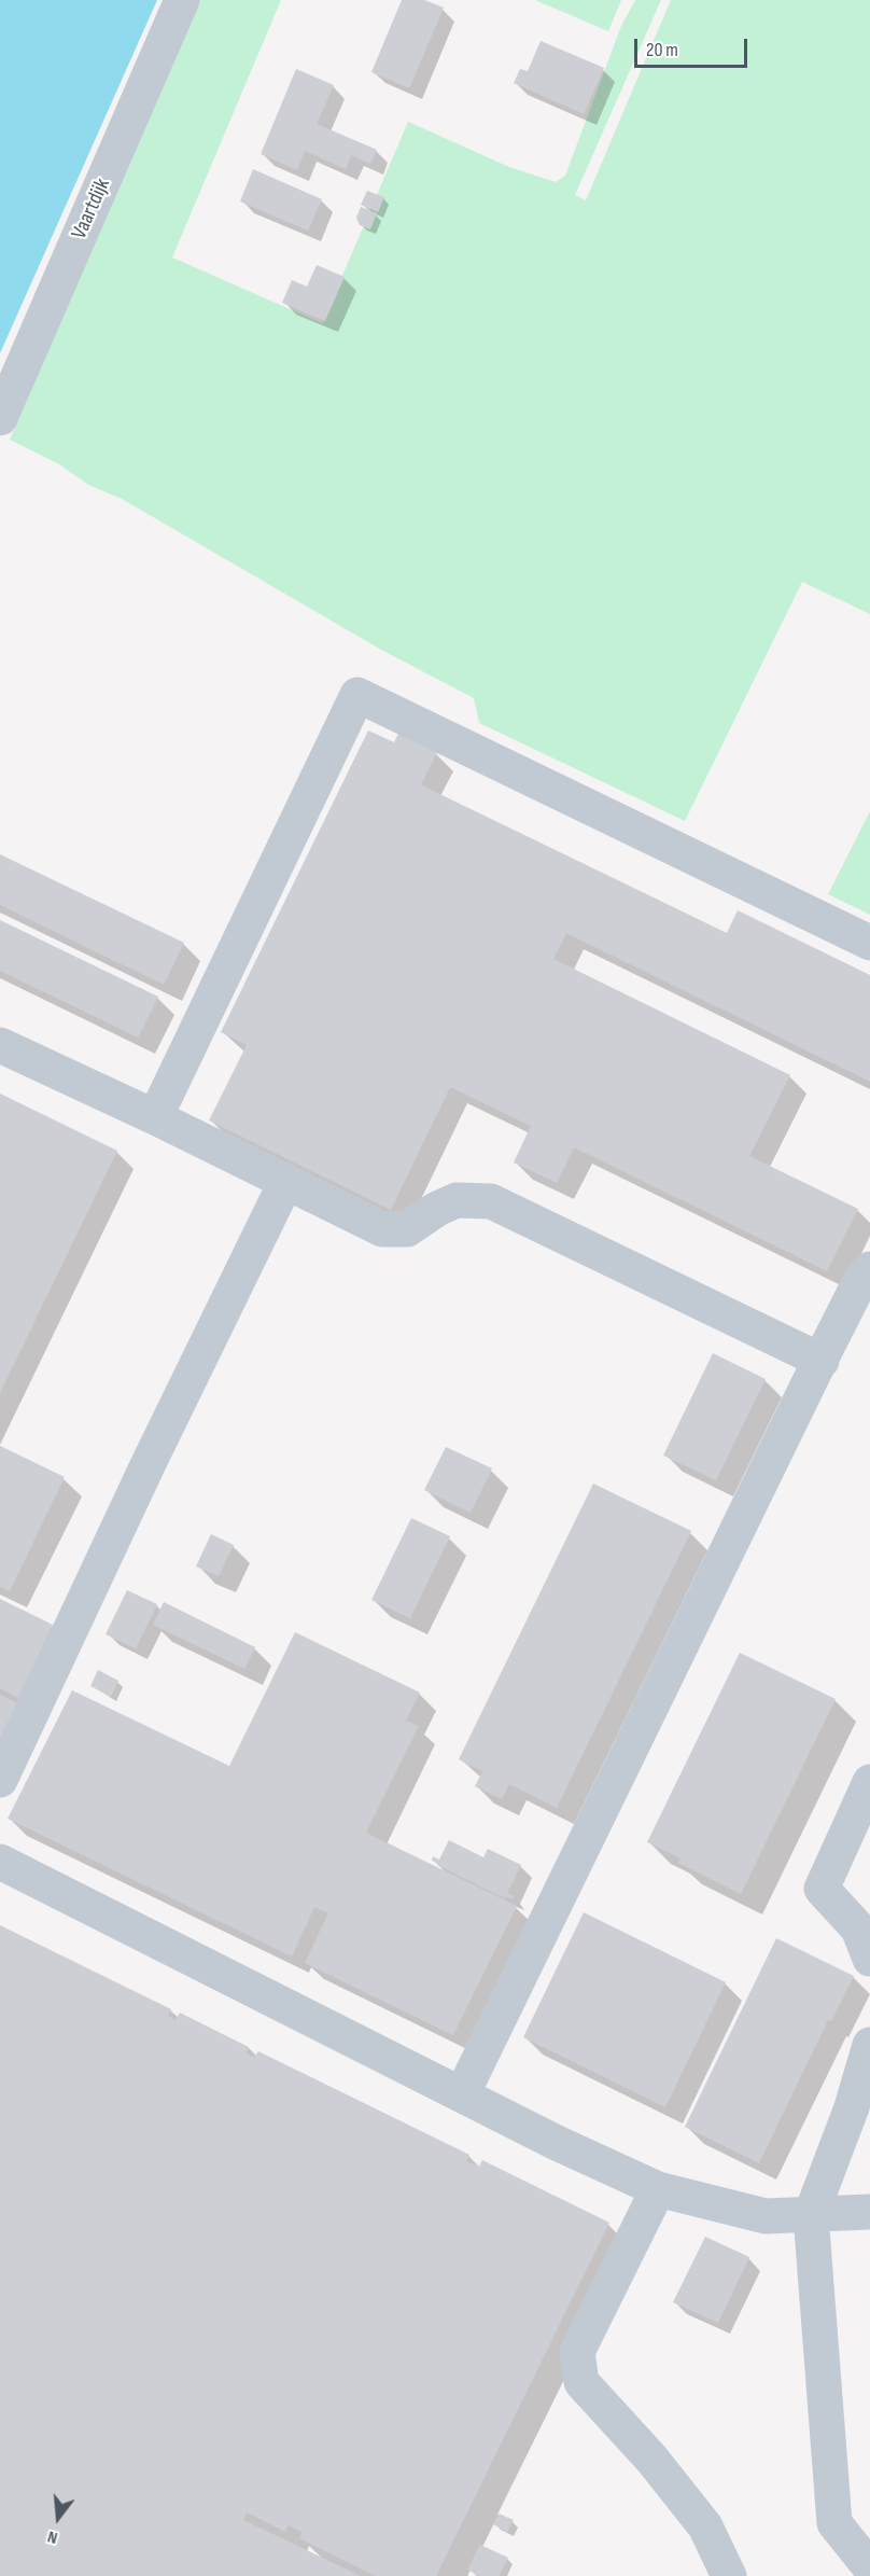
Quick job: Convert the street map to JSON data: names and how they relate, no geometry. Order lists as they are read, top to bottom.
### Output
{
  "streets": {
    "street": ["Vaartdijk"]
  },
  "scale_bar": "20 m",
  "north": "bottom"
}
